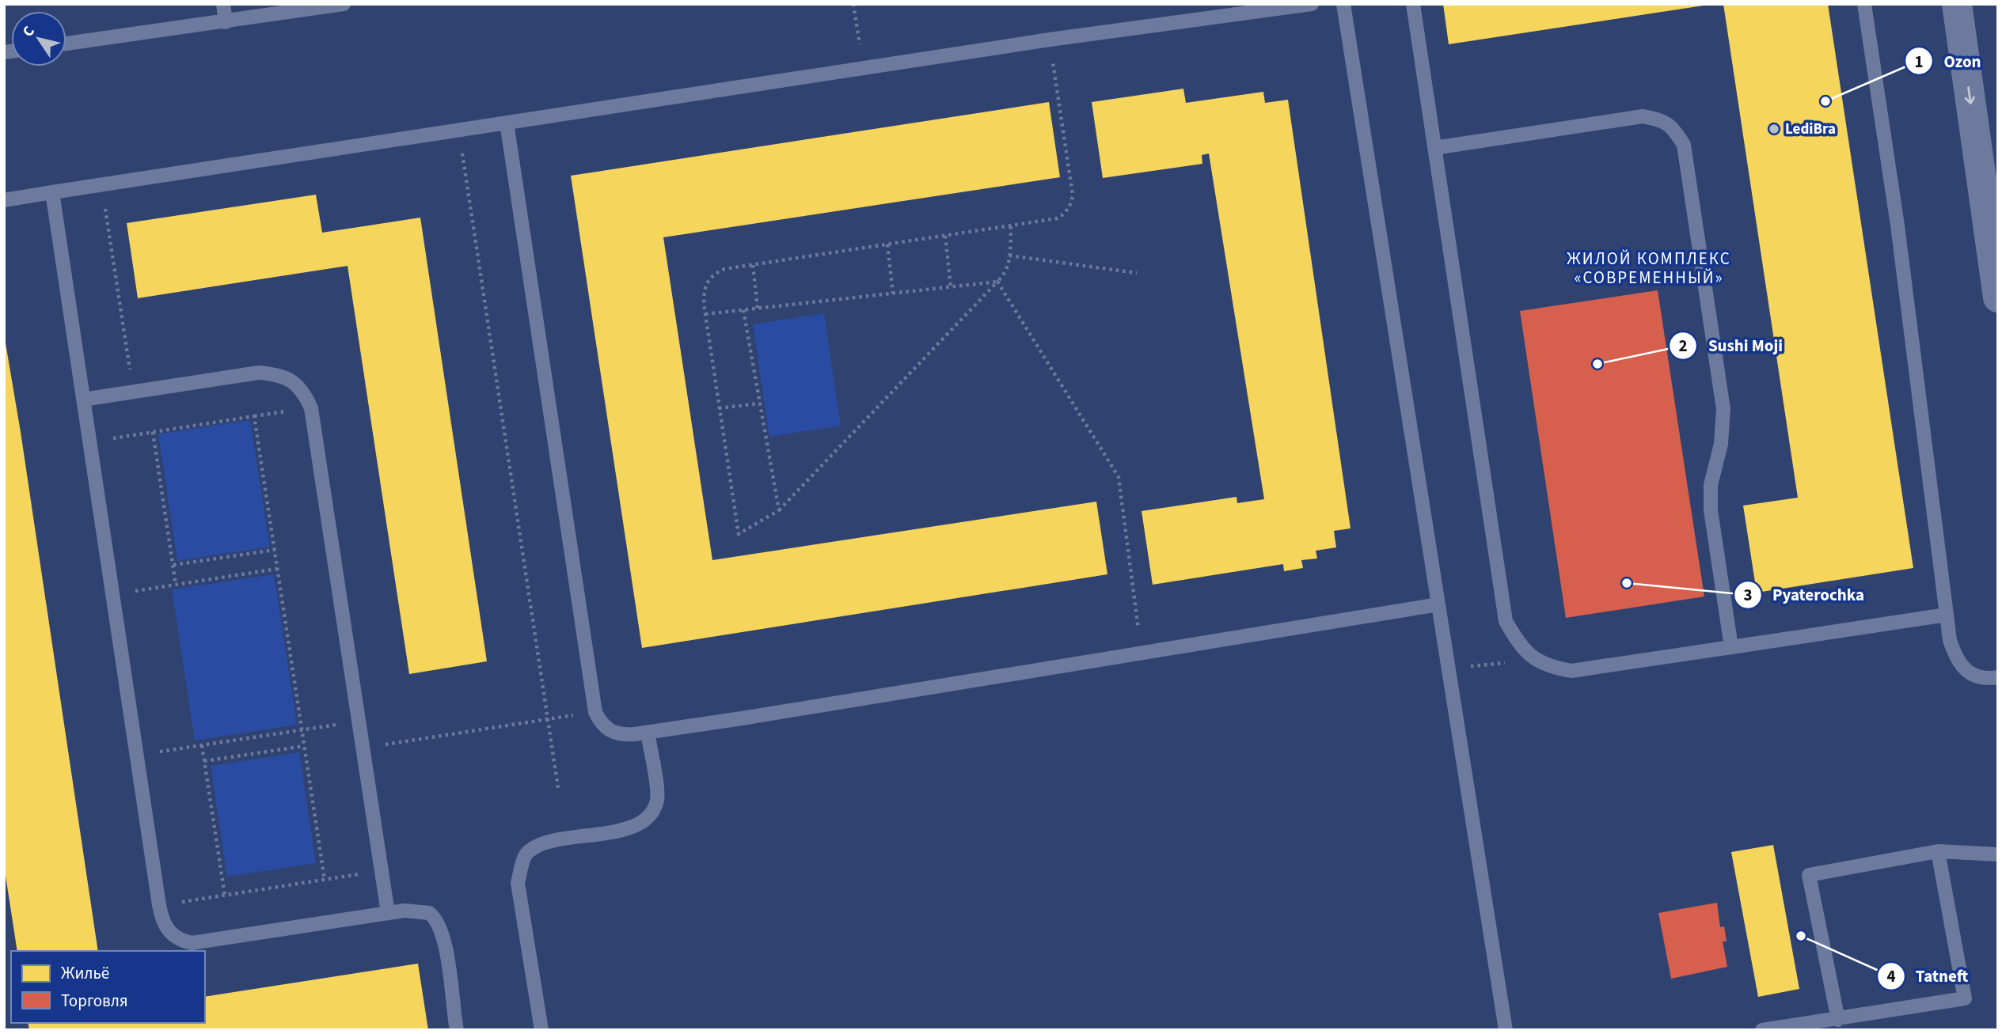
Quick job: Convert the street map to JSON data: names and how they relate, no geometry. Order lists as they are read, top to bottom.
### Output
{
  "districts": ["ЖИЛОЙ КОМПЛЕКС «СОВРЕМЕННЫЙ»"],
  "places": [
    "Ozon",
    "LediBra",
    "Sushi Moji",
    "Pyaterochka",
    "Tatneft"
  ],
  "legend": ["Жильё", "Торговля"],
  "north": "top left"
}
